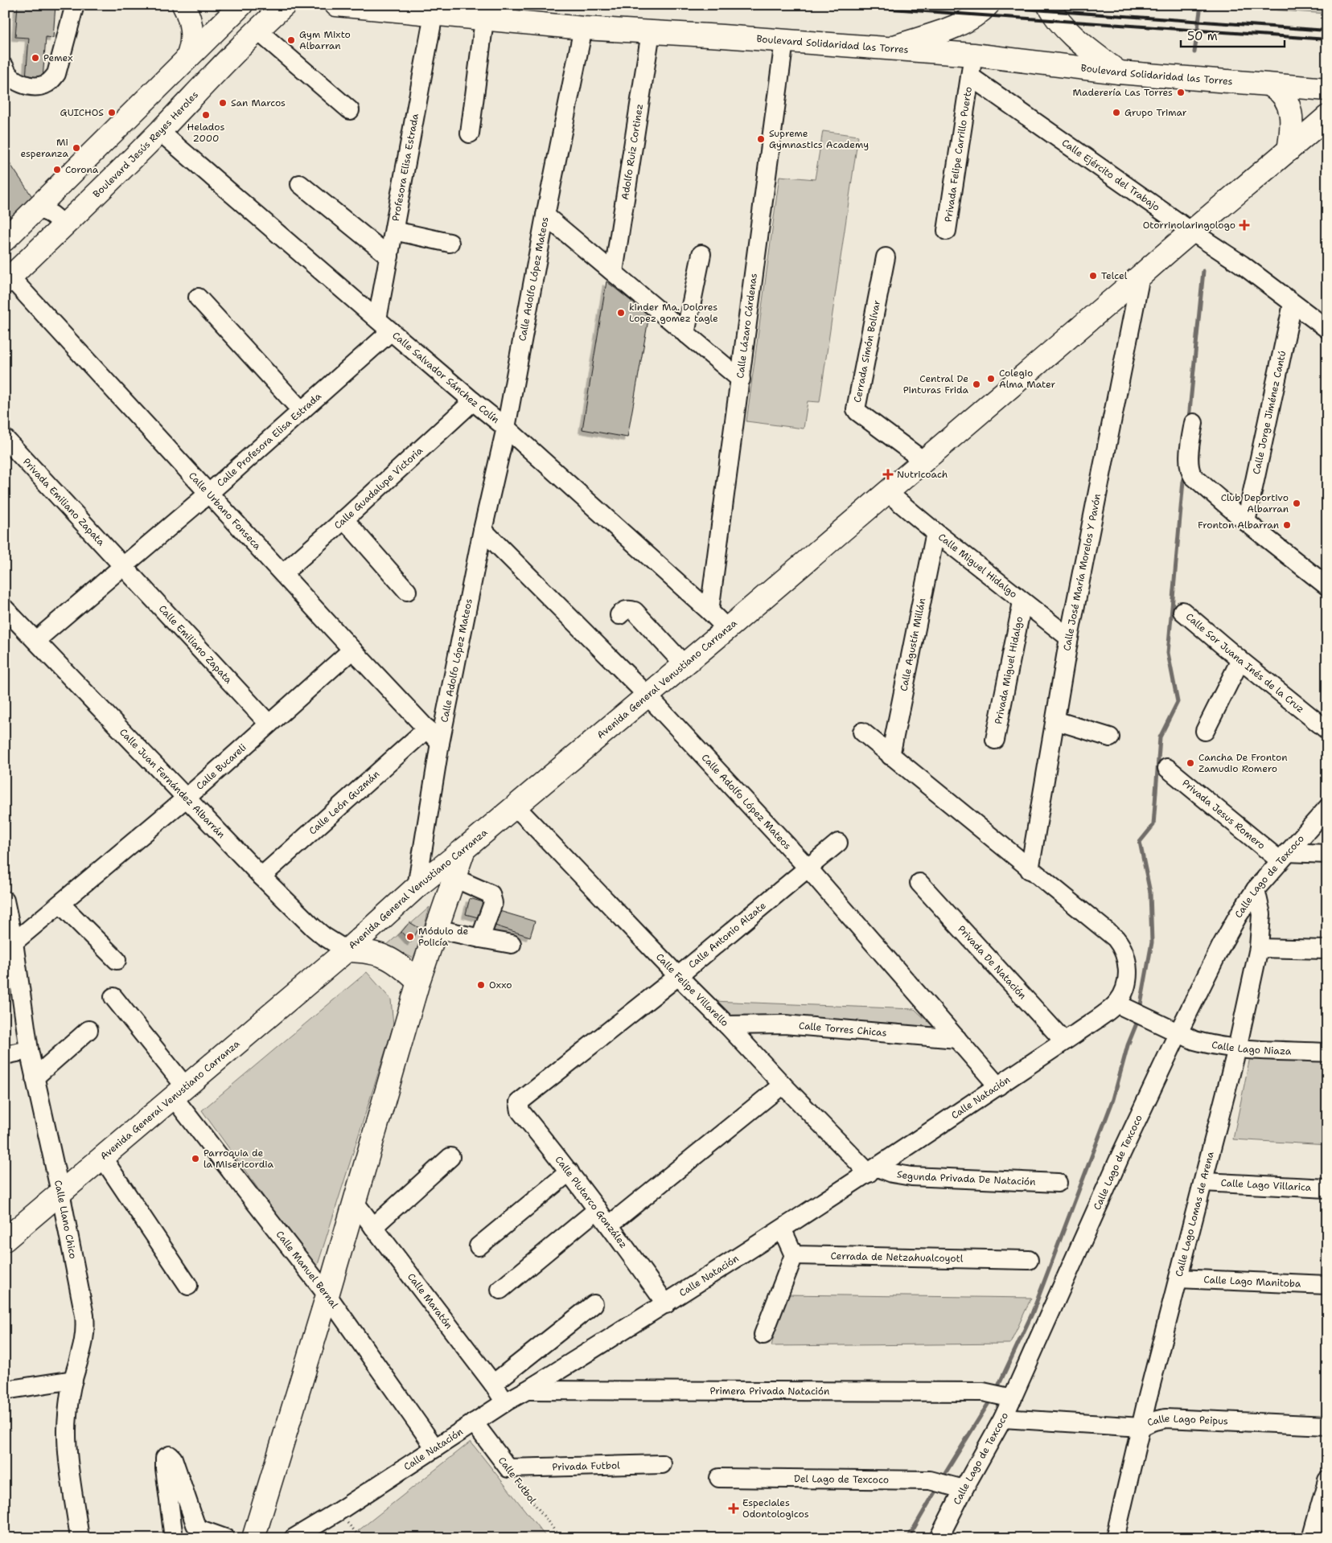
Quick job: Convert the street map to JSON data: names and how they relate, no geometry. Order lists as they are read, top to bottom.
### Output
{
  "streets": {
    "main road": ["Boulevard Solidaridad las Torres", "Boulevard Jesús Reyes Heroles", "Avenida General Venustiano Carranza"],
    "street": [
      "Adolfo Ruiz Cortinez",
      "Privada Felipe Carrillo Puerto",
      "Profesora Elisa Estrada",
      "Calle Ejército del Trabajo",
      "Calle Adolfo López Mateos",
      "Calle Lázaro Cárdenas",
      "Cerrada Simón Bolívar",
      "Calle Salvador Sánchez Colín",
      "Calle Jorge Jiménez Cantú",
      "Calle Profesora Elisa Estrada",
      "Calle Guadalupe Victoria",
      "Privada Emiliano Zapata",
      "Calle Urbano Fonseca",
      "Calle Miguel Hidalgo",
      "Calle José María Morelos Y Pavón",
      "Calle Emiliano Zapata",
      "Calle Agustín Millán",
      "Calle Sor Juana Inés de la Cruz",
      "Privada Miguel Hidalgo",
      "Calle Bucareli",
      "Calle Juan Fernández Albarrán",
      "Calle León Guzmán",
      "Privada Jesus Romero",
      "Calle Lago de Texcoco",
      "Calle Antonio Alzate",
      "Privada De Natación",
      "Calle Felipe Villarello",
      "Calle Torres Chicas",
      "Calle Lago Niaza",
      "Calle Natación",
      "Segunda Privada De Natación",
      "Calle Lago Villarica",
      "Calle Plutarco González",
      "Calle Lago Lomas de Arena",
      "Calle Llano Chico",
      "Cerrada de Netzahualcoyotl",
      "Calle Manuel Bernal",
      "Calle Lago Manitoba",
      "Calle Maratón",
      "Primera Privada Natación",
      "Calle Lago Peipus",
      "Privada Futbol",
      "Del Lago de Texcoco",
      "Calle Futbol"
    ]
  },
  "crossings": [
    ["Boulevard Solidaridad las Torres", "Adolfo Ruiz Cortinez"],
    ["Boulevard Solidaridad las Torres", "Profesora Elisa Estrada"],
    ["Boulevard Solidaridad las Torres", "Calle Adolfo López Mateos"],
    ["Boulevard Solidaridad las Torres", "Calle Lázaro Cárdenas"],
    ["Boulevard Jesús Reyes Heroles", "Calle Salvador Sánchez Colín"],
    ["Boulevard Jesús Reyes Heroles", "Calle Urbano Fonseca"],
    ["Privada Felipe Carrillo Puerto", "Calle Ejército del Trabajo"],
    ["Profesora Elisa Estrada", "Calle Salvador Sánchez Colín"],
    ["Calle Ejército del Trabajo", "Calle Jorge Jiménez Cantú"],
    ["Calle Ejército del Trabajo", "Avenida General Venustiano Carranza"],
    ["Calle Adolfo López Mateos", "Calle Salvador Sánchez Colín"],
    ["Calle Adolfo López Mateos", "Calle Urbano Fonseca"],
    ["Calle Adolfo López Mateos", "Avenida General Venustiano Carranza"],
    ["Calle Adolfo López Mateos", "Calle Antonio Alzate"],
    ["Calle Adolfo López Mateos", "Calle Torres Chicas"],
    ["Calle Adolfo López Mateos", "Calle Natación"],
    ["Calle Lázaro Cárdenas", "Calle Salvador Sánchez Colín"],
    ["Cerrada Simón Bolívar", "Avenida General Venustiano Carranza"],
    ["Calle Salvador Sánchez Colín", "Calle Profesora Elisa Estrada"],
    ["Calle Salvador Sánchez Colín", "Calle Guadalupe Victoria"],
    ["Calle Salvador Sánchez Colín", "Avenida General Venustiano Carranza"],
    ["Calle Profesora Elisa Estrada", "Privada Emiliano Zapata"],
    ["Calle Profesora Elisa Estrada", "Calle Urbano Fonseca"],
    ["Calle Profesora Elisa Estrada", "Calle Emiliano Zapata"],
    ["Calle Profesora Elisa Estrada", "Calle Juan Fernández Albarrán"],
    ["Calle Guadalupe Victoria", "Calle Urbano Fonseca"],
    ["Privada Emiliano Zapata", "Calle Emiliano Zapata"],
    ["Calle Urbano Fonseca", "Calle Bucareli"],
    ["Calle Urbano Fonseca", "Calle León Guzmán"],
    ["Calle Miguel Hidalgo", "Calle José María Morelos Y Pavón"],
    ["Calle Miguel Hidalgo", "Calle Agustín Millán"],
    ["Calle Miguel Hidalgo", "Privada Miguel Hidalgo"],
    ["Calle Miguel Hidalgo", "Avenida General Venustiano Carranza"],
    ["Calle José María Morelos Y Pavón", "Avenida General Venustiano Carranza"],
    ["Calle Emiliano Zapata", "Calle Bucareli"],
    ["Avenida General Venustiano Carranza", "Calle Juan Fernández Albarrán"],
    ["Avenida General Venustiano Carranza", "Calle Felipe Villarello"],
    ["Avenida General Venustiano Carranza", "Calle Llano Chico"],
    ["Avenida General Venustiano Carranza", "Calle Manuel Bernal"],
    ["Calle Bucareli", "Calle Juan Fernández Albarrán"],
    ["Calle Bucareli", "Calle Llano Chico"],
    ["Calle Juan Fernández Albarrán", "Calle León Guzmán"],
    ["Privada Jesus Romero", "Calle Lago de Texcoco"],
    ["Calle Lago de Texcoco", "Calle Lago Niaza"],
    ["Calle Lago de Texcoco", "Calle Lago Lomas de Arena"],
    ["Calle Lago de Texcoco", "Primera Privada Natación"],
    ["Calle Lago de Texcoco", "Calle Lago Peipus"],
    ["Calle Lago de Texcoco", "Del Lago de Texcoco"],
    ["Calle Antonio Alzate", "Calle Felipe Villarello"],
    ["Calle Antonio Alzate", "Calle Plutarco González"],
    ["Privada De Natación", "Calle Natación"],
    ["Calle Felipe Villarello", "Calle Torres Chicas"],
    ["Calle Felipe Villarello", "Calle Natación"],
    ["Calle Felipe Villarello", "Segunda Privada De Natación"],
    ["Calle Lago Niaza", "Calle Natación"],
    ["Calle Lago Niaza", "Calle Lago Lomas de Arena"],
    ["Calle Natación", "Segunda Privada De Natación"],
    ["Calle Natación", "Calle Plutarco González"],
    ["Calle Natación", "Calle Manuel Bernal"],
    ["Calle Natación", "Calle Maratón"],
    ["Calle Natación", "Primera Privada Natación"],
    ["Calle Natación", "Calle Futbol"],
    ["Calle Lago Villarica", "Calle Lago Lomas de Arena"],
    ["Calle Lago Lomas de Arena", "Calle Lago Manitoba"],
    ["Calle Lago Lomas de Arena", "Calle Lago Peipus"],
    ["Privada Futbol", "Calle Futbol"]
  ],
  "places": {
    "other": [
      "Gym Mixto Albarran",
      "Pemex",
      "Maderería Las Torres",
      "San Marcos",
      "GUICHOS",
      "Grupo Trimar",
      "Helados 2000",
      "Supreme Gymnastics Academy",
      "Mi esperanza",
      "Corona",
      "Telcel",
      "kinder Ma. Dolores Lopez gomez tagle",
      "Colegio Alma Mater",
      "Central De Pinturas Frida",
      "Club Deportivo Albarran",
      "Fronton Albarran",
      "Cancha De Fronton Zamudio Romero",
      "Módulo de Policía",
      "Oxxo",
      "Parroquia de la Misericordia"
    ],
    "health": ["Otorrinolaringologo", "Nutricoach", "Especiales Odontologicos"]
  },
  "scale_bar": "50 m"
}
